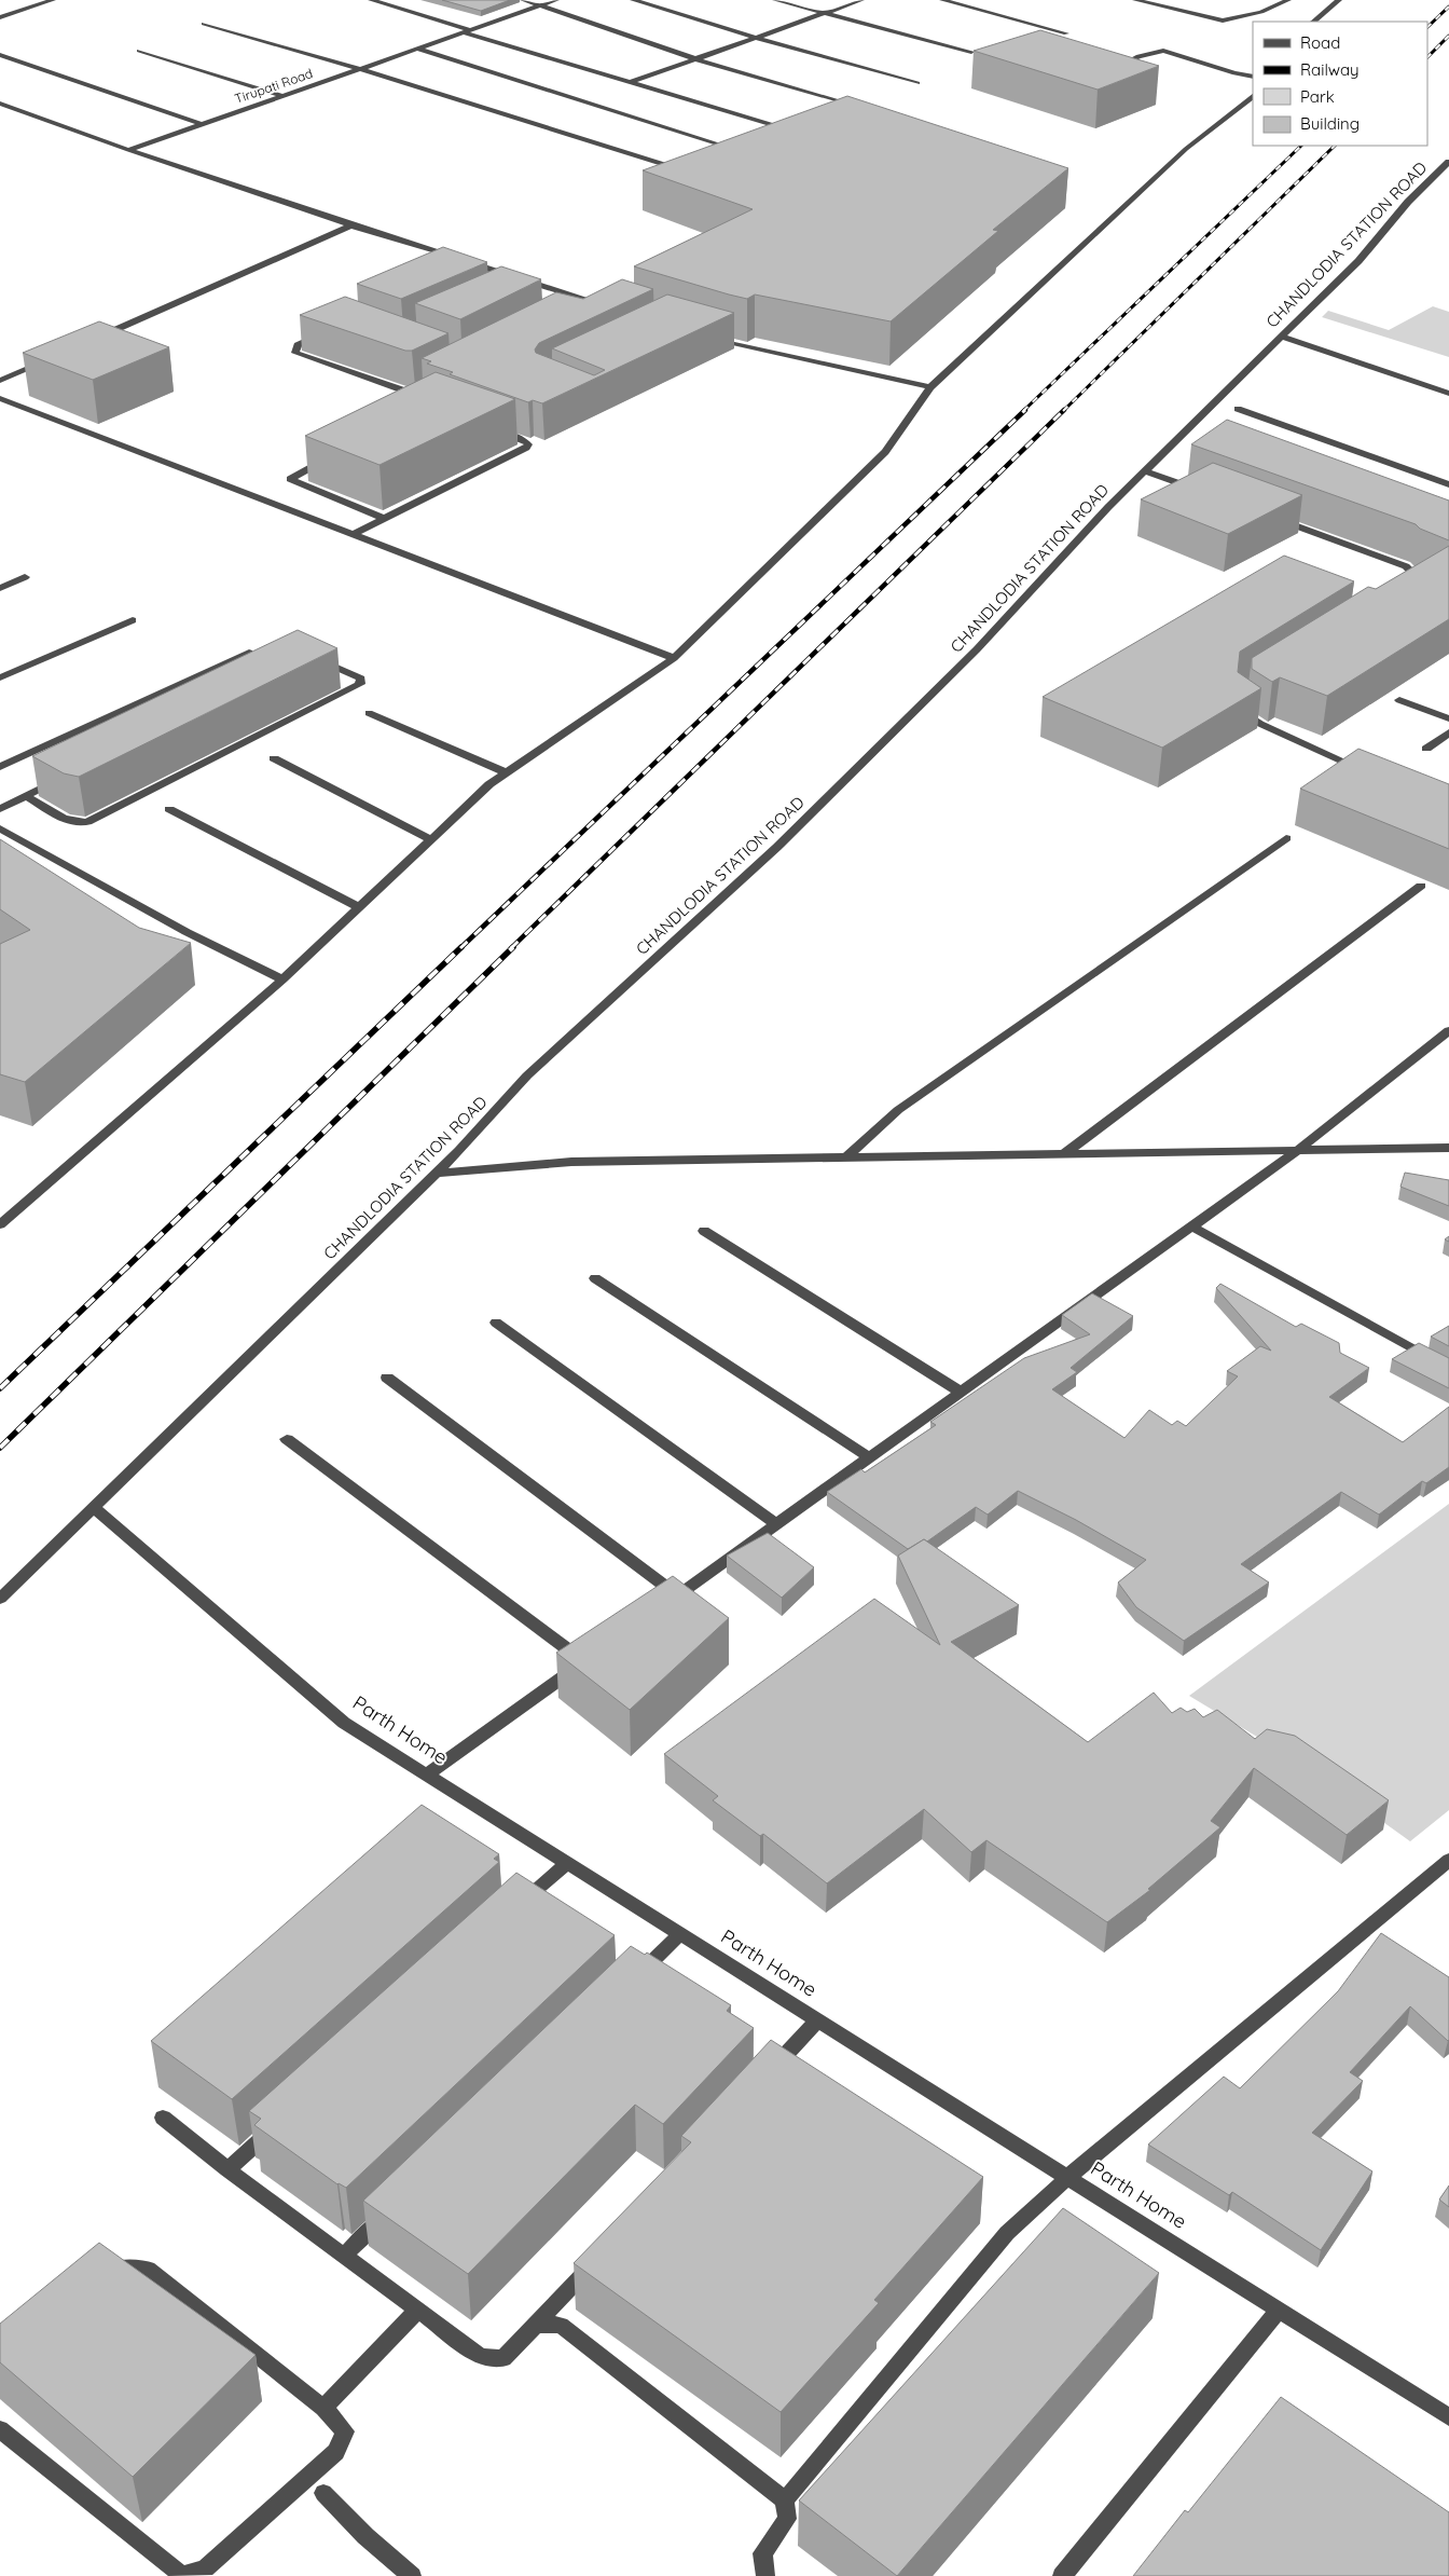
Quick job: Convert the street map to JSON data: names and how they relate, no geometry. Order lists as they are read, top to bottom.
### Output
{
  "streets": {
    "street": ["Tirupati Road", "CHANDLODIA STATION ROAD", "Parth Home"]
  },
  "crossings": [
    ["CHANDLODIA STATION ROAD", "Parth Home"]
  ],
  "legend": [
    "Road",
    "Railway",
    "Park",
    "Building"
  ]
}
